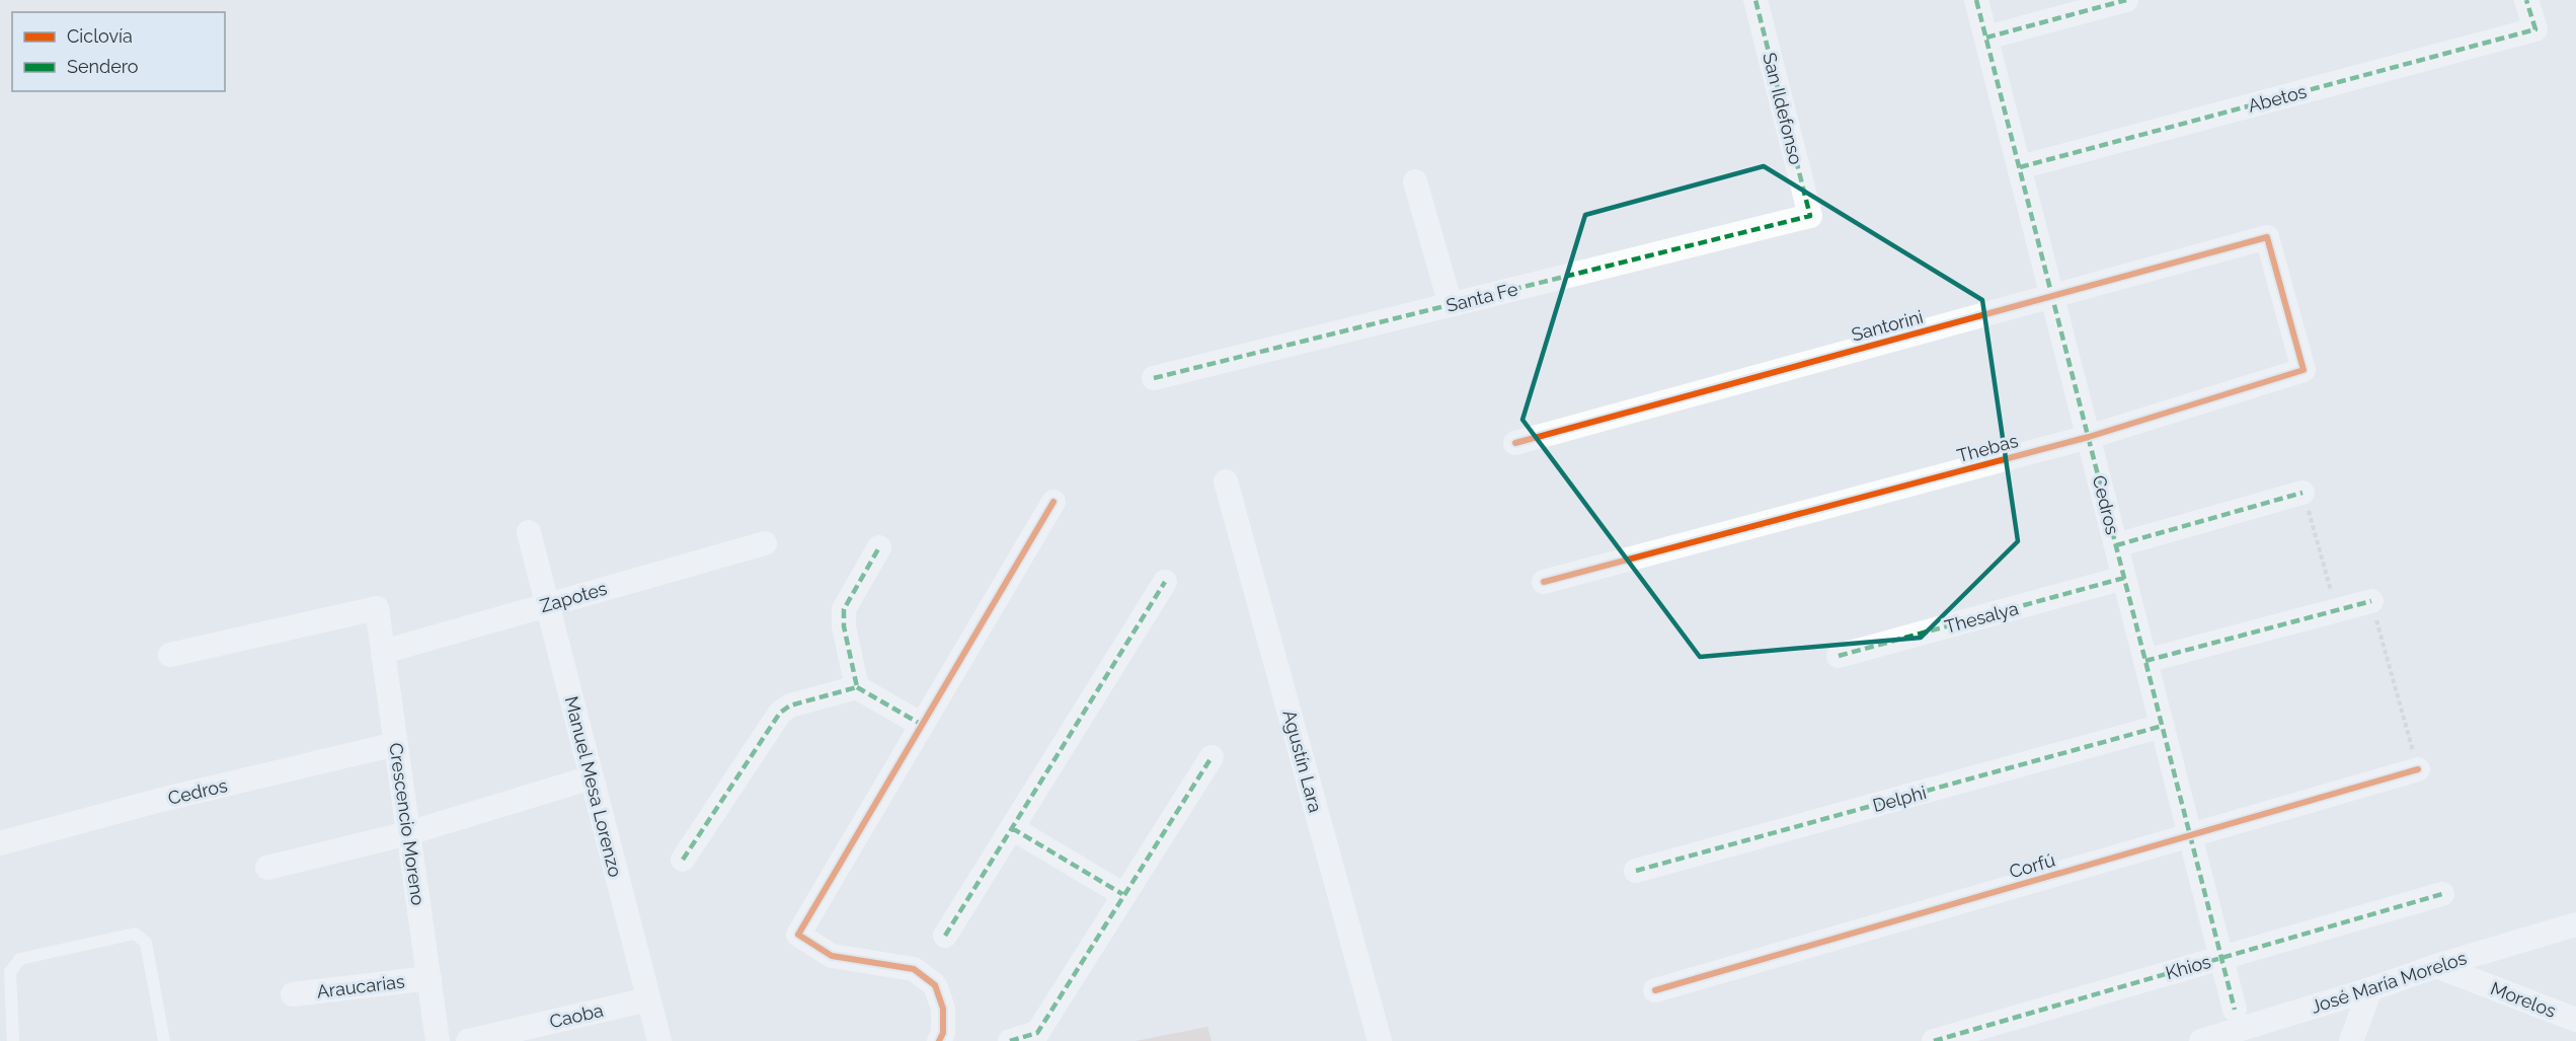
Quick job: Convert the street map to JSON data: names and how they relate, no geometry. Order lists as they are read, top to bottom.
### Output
{
  "streets": {
    "street": [
      "Abetos",
      "San Ildefonso",
      "Santa Fe",
      "Santorini",
      "Thebas",
      "Cedros",
      "Zapotes",
      "Thesalya",
      "Agustín Lara",
      "Manuel Mesa Lorenzo",
      "Delphi",
      "Crescencio Moreno",
      "Corfú",
      "Khios",
      "José María Morelos",
      "Araucarias",
      "Morelos",
      "Caoba"
    ]
  },
  "crossings": [
    ["Abetos", "Cedros"],
    ["San Ildefonso", "Santa Fe"],
    ["Santorini", "Thebas"],
    ["Santorini", "Cedros"],
    ["Thebas", "Cedros"],
    ["Cedros", "Thesalya"],
    ["Cedros", "Delphi"],
    ["Cedros", "Crescencio Moreno"],
    ["Cedros", "Corfú"],
    ["Cedros", "Khios"],
    ["Zapotes", "Manuel Mesa Lorenzo"],
    ["Zapotes", "Crescencio Moreno"],
    ["Manuel Mesa Lorenzo", "Caoba"],
    ["Crescencio Moreno", "Araucarias"],
    ["José María Morelos", "Morelos"]
  ],
  "legend": ["Ciclovía", "Sendero"]
}
